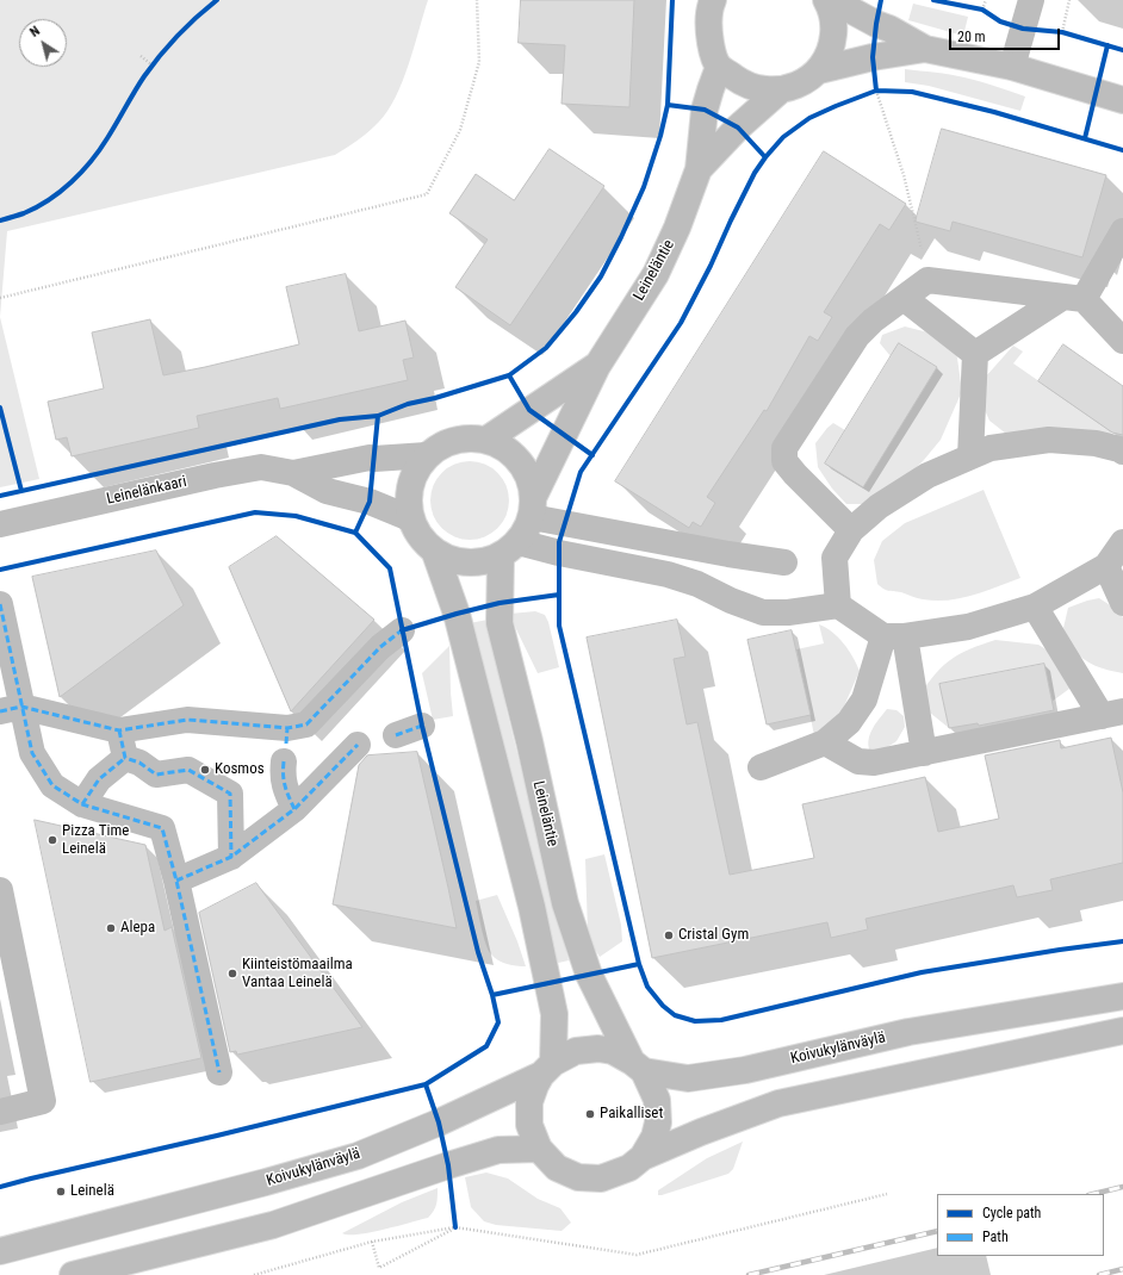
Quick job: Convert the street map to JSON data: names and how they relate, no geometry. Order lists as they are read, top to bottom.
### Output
{
  "streets": {
    "main road": ["Leineläntie", "Leinelänkaari", "Koivukylänväylä"]
  },
  "crossings": [
    ["Leineläntie", "Leinelänkaari"],
    ["Leineläntie", "Koivukylänväylä"]
  ],
  "places": [
    "Kosmos",
    "Pizza Time Leinelä",
    "Alepa",
    "Cristal Gym",
    "Kiinteistömaailma Vantaa Leinelä",
    "Paikalliset",
    "Leinelä"
  ],
  "legend": ["Cycle path", "Path"],
  "scale_bar": "20 m",
  "north": "top left"
}
